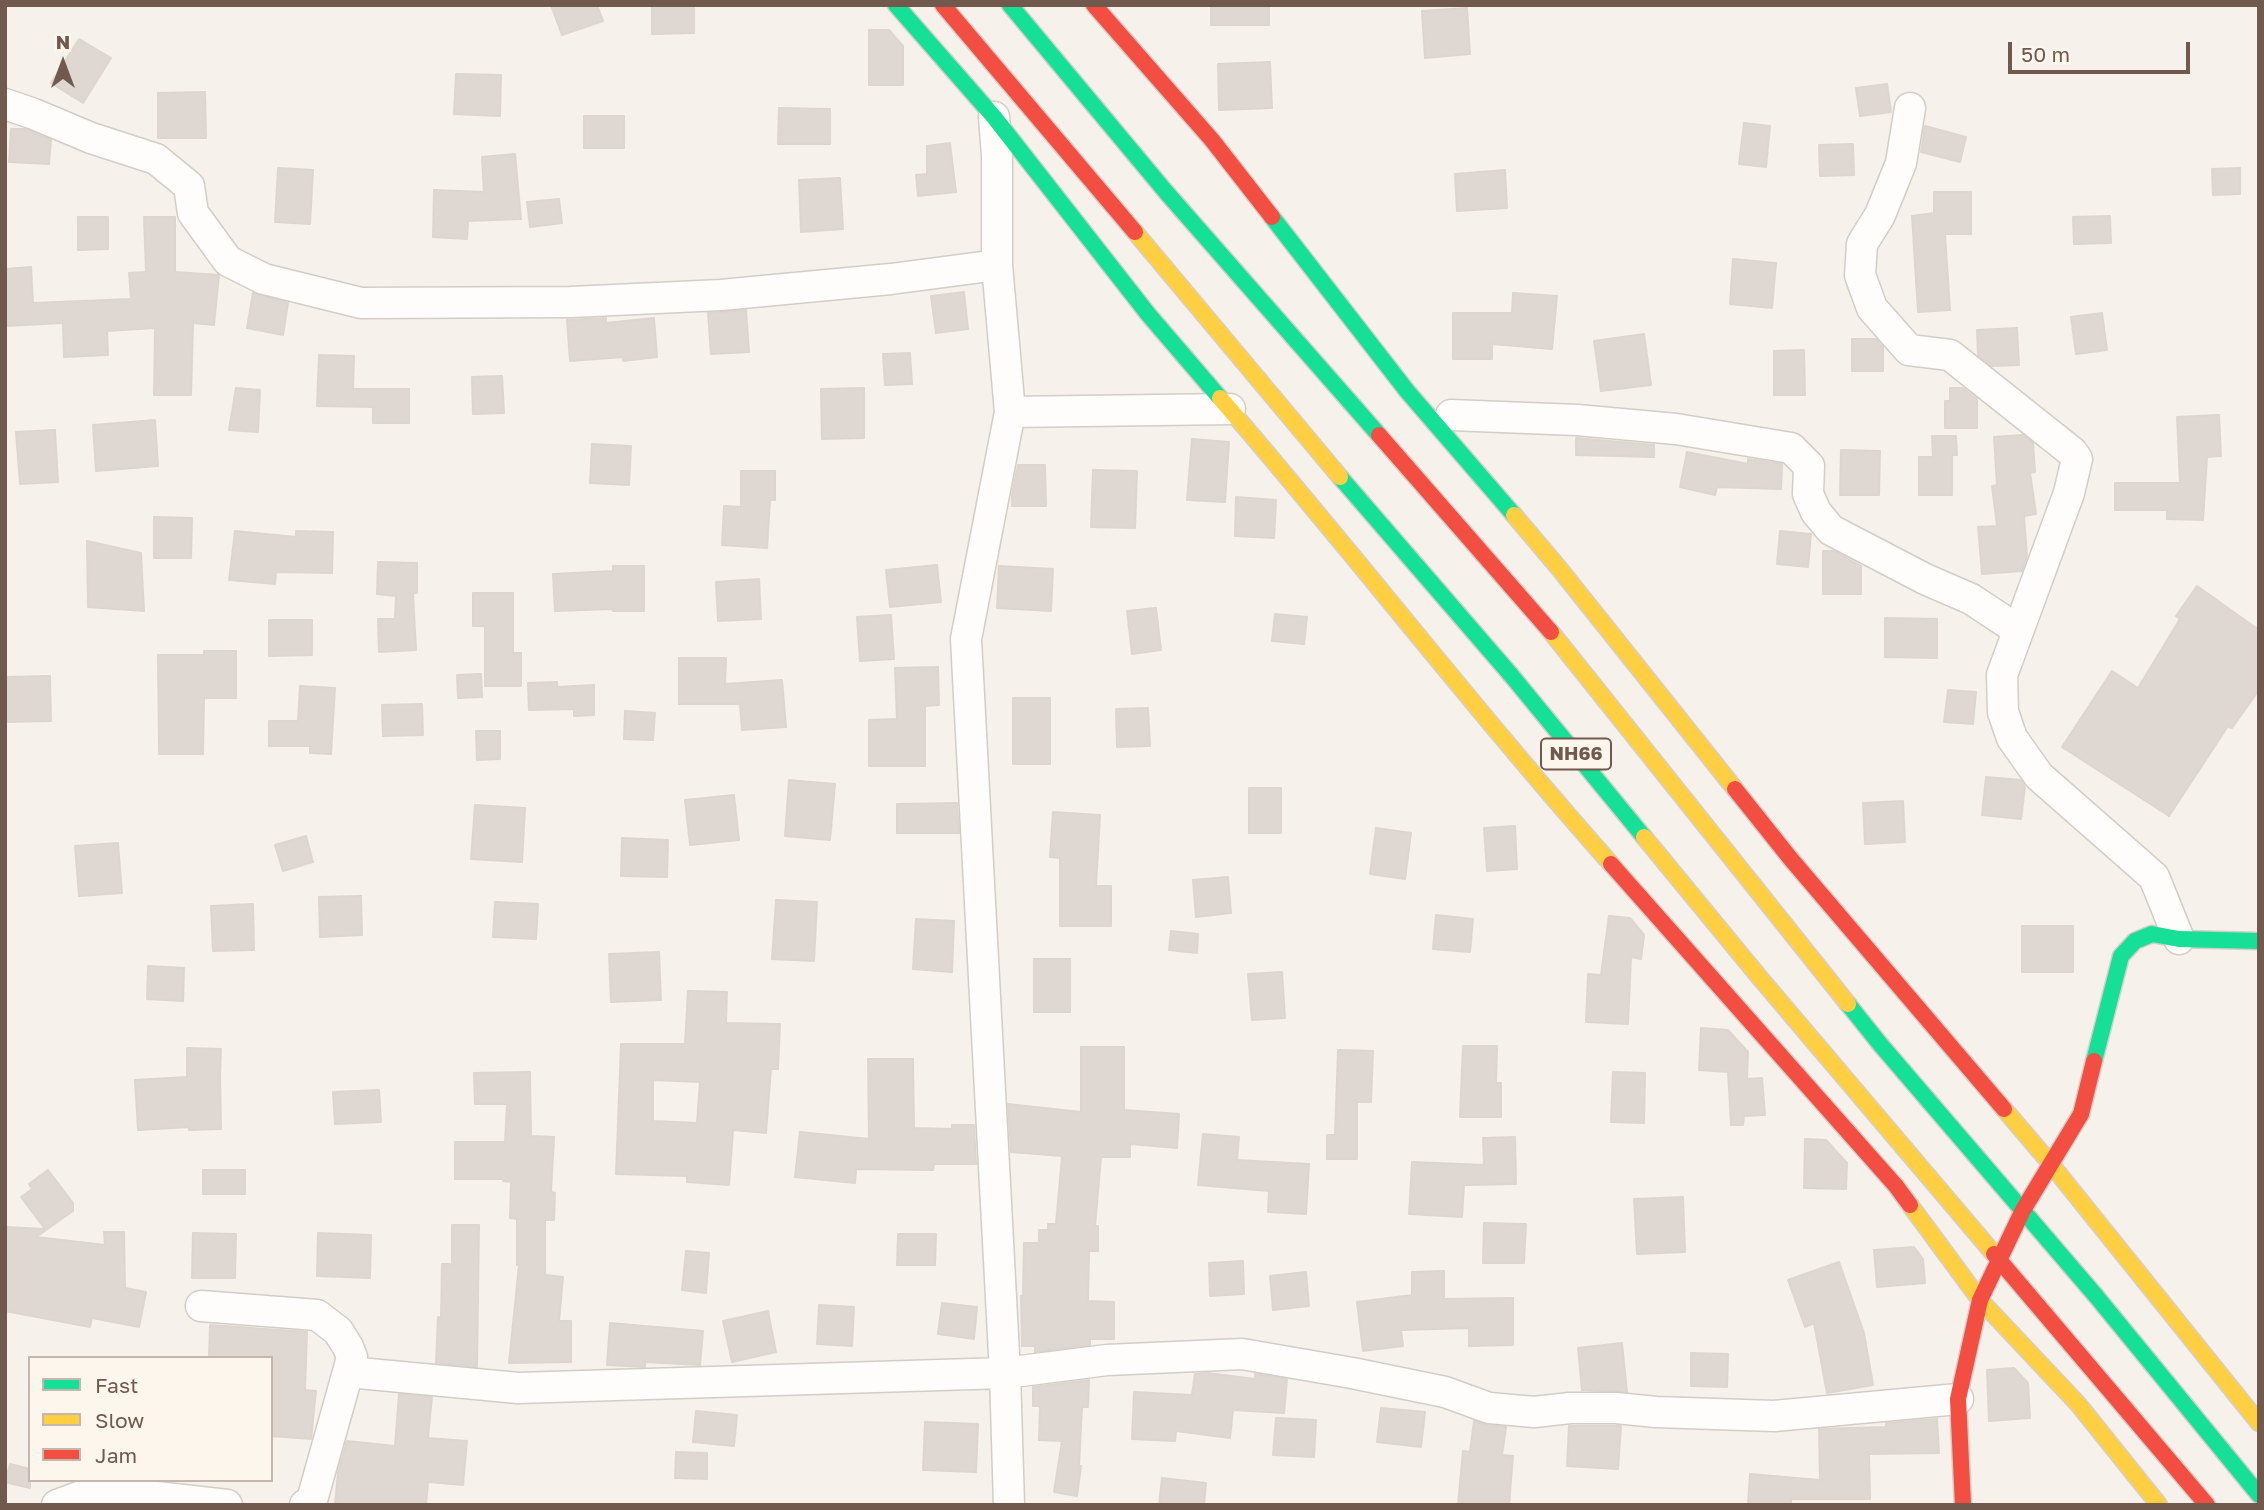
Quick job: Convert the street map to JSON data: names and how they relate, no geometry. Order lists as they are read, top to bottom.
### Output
{
  "streets": {
    "main road": ["NH66"]
  },
  "legend": ["Fast", "Slow", "Jam"],
  "scale_bar": "50 m",
  "north": "top"
}
